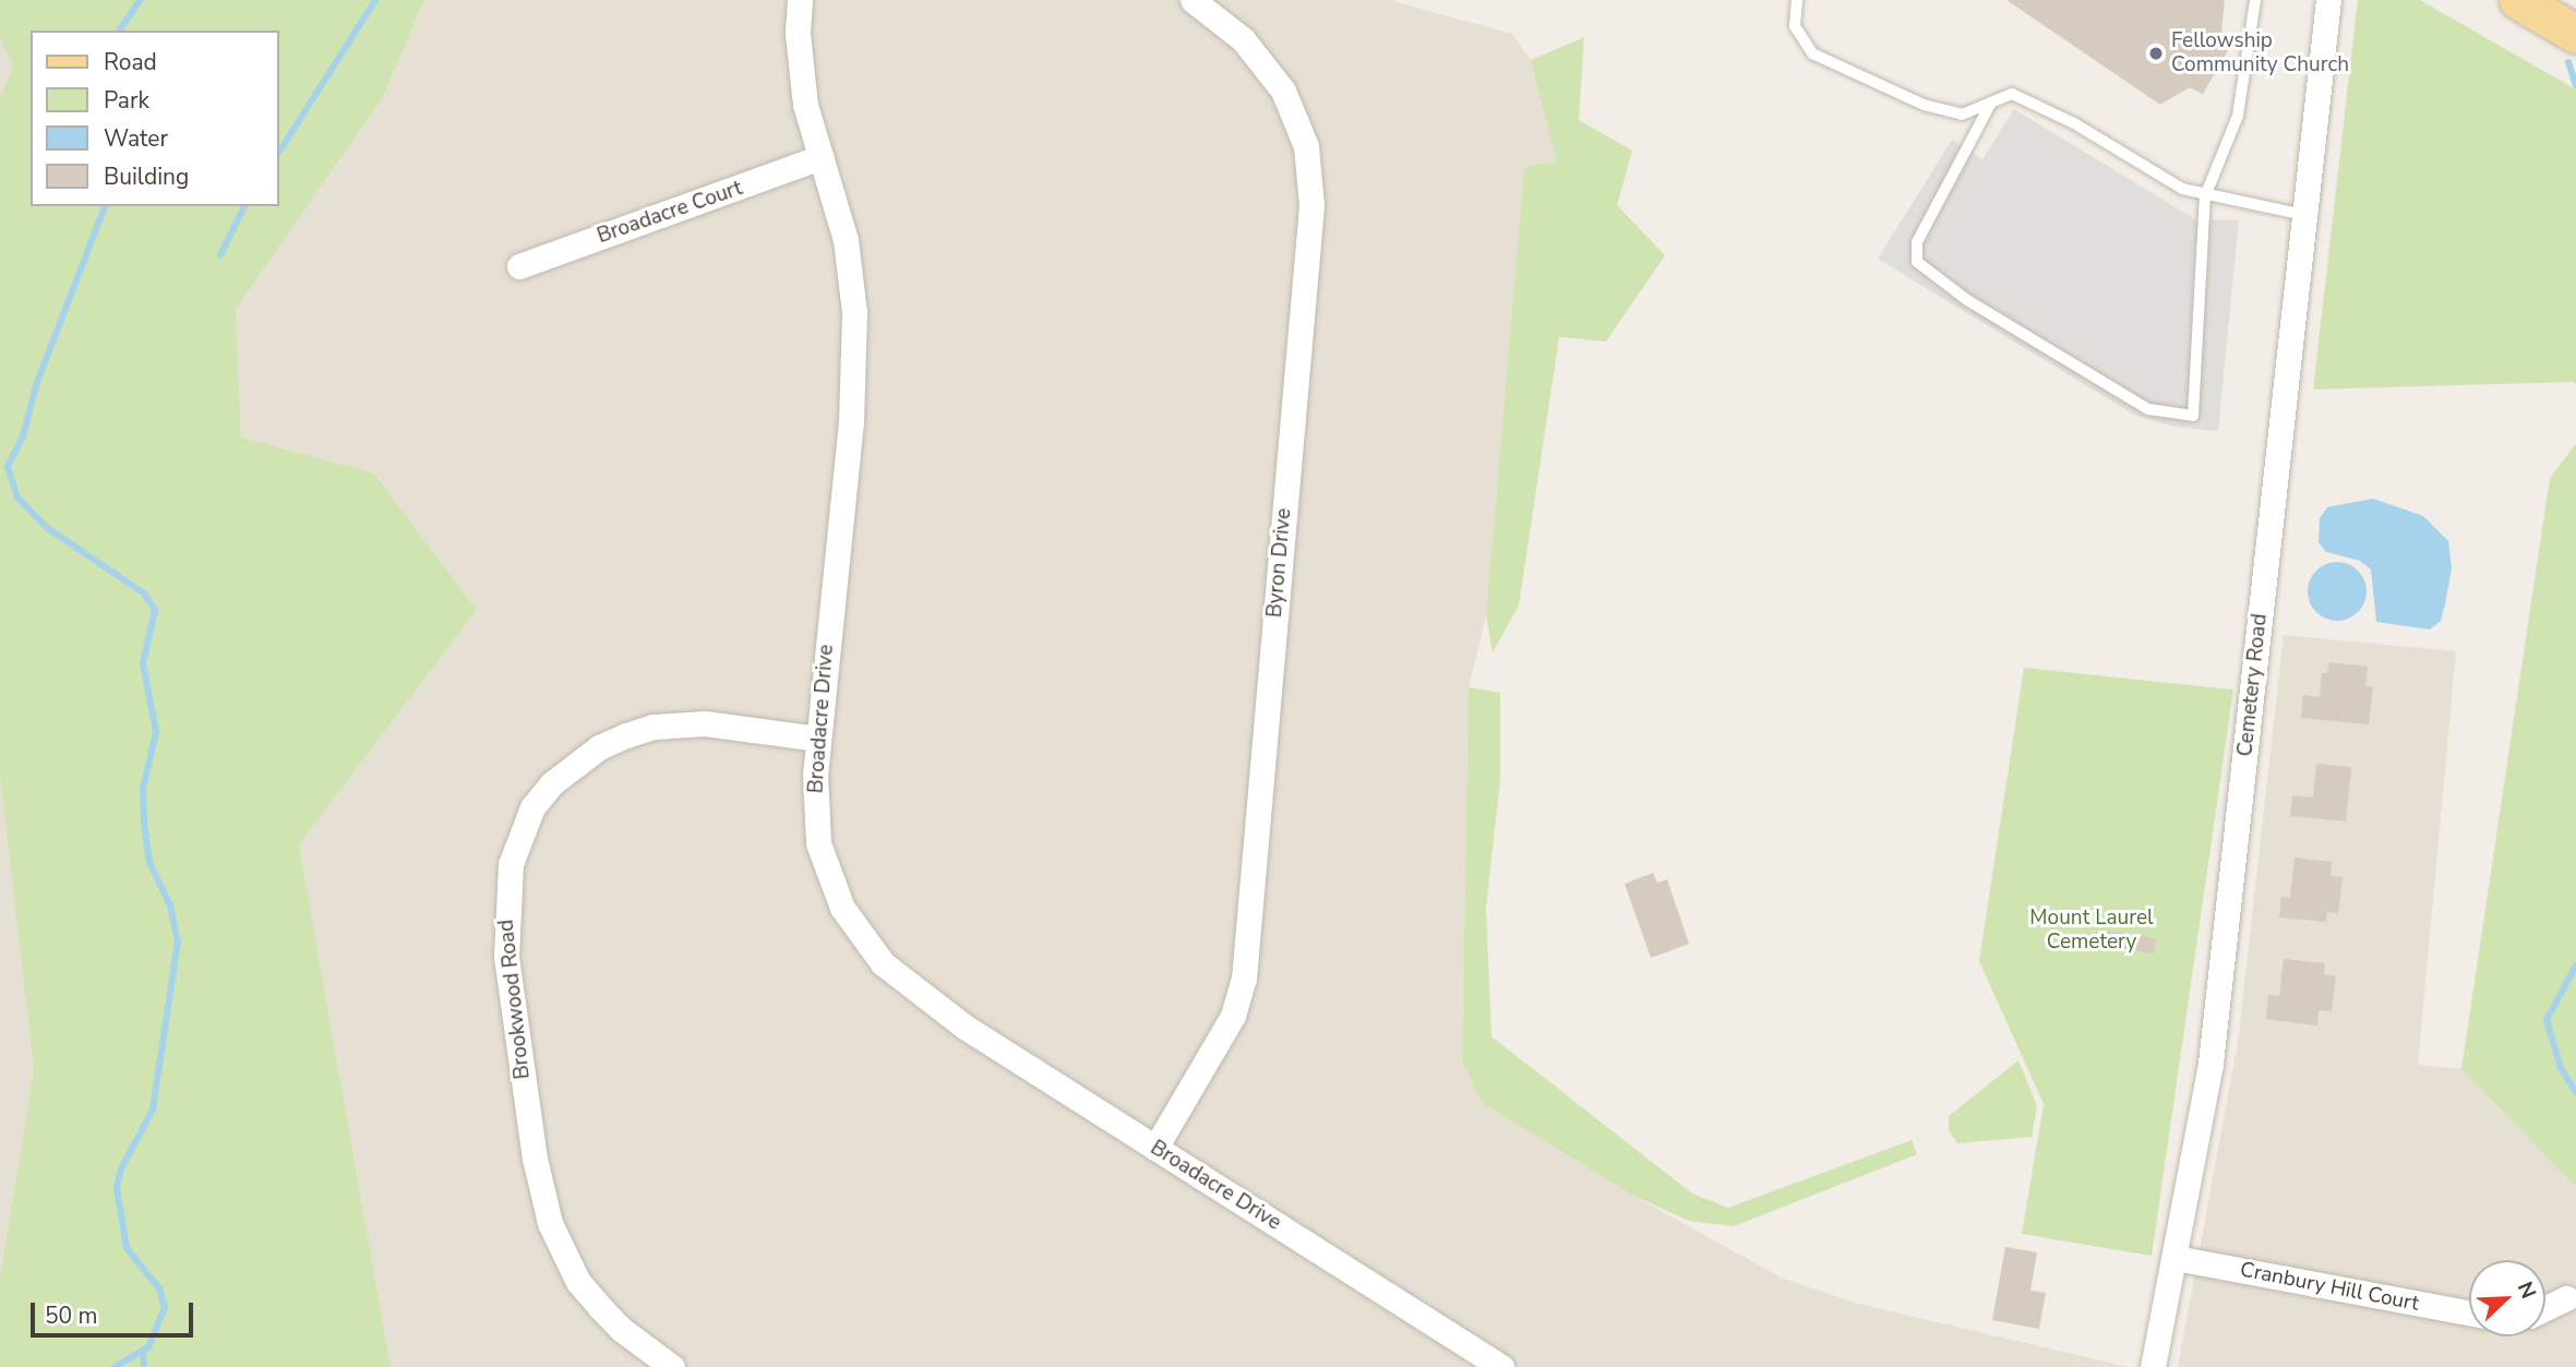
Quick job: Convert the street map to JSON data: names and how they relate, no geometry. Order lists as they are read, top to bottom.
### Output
{
  "streets": {
    "street": [
      "Broadacre Court",
      "Byron Drive",
      "Cemetery Road",
      "Broadacre Drive",
      "Brookwood Road",
      "Cranbury Hill Court"
    ]
  },
  "crossings": [
    ["Broadacre Court", "Broadacre Drive"],
    ["Byron Drive", "Broadacre Drive"],
    ["Cemetery Road", "Cranbury Hill Court"],
    ["Broadacre Drive", "Brookwood Road"]
  ],
  "parks": ["Mount Laurel Cemetery"],
  "places": ["Fellowship Community Church"],
  "legend": [
    "Road",
    "Park",
    "Water",
    "Building"
  ],
  "scale_bar": "50 m",
  "north": "top right"
}
